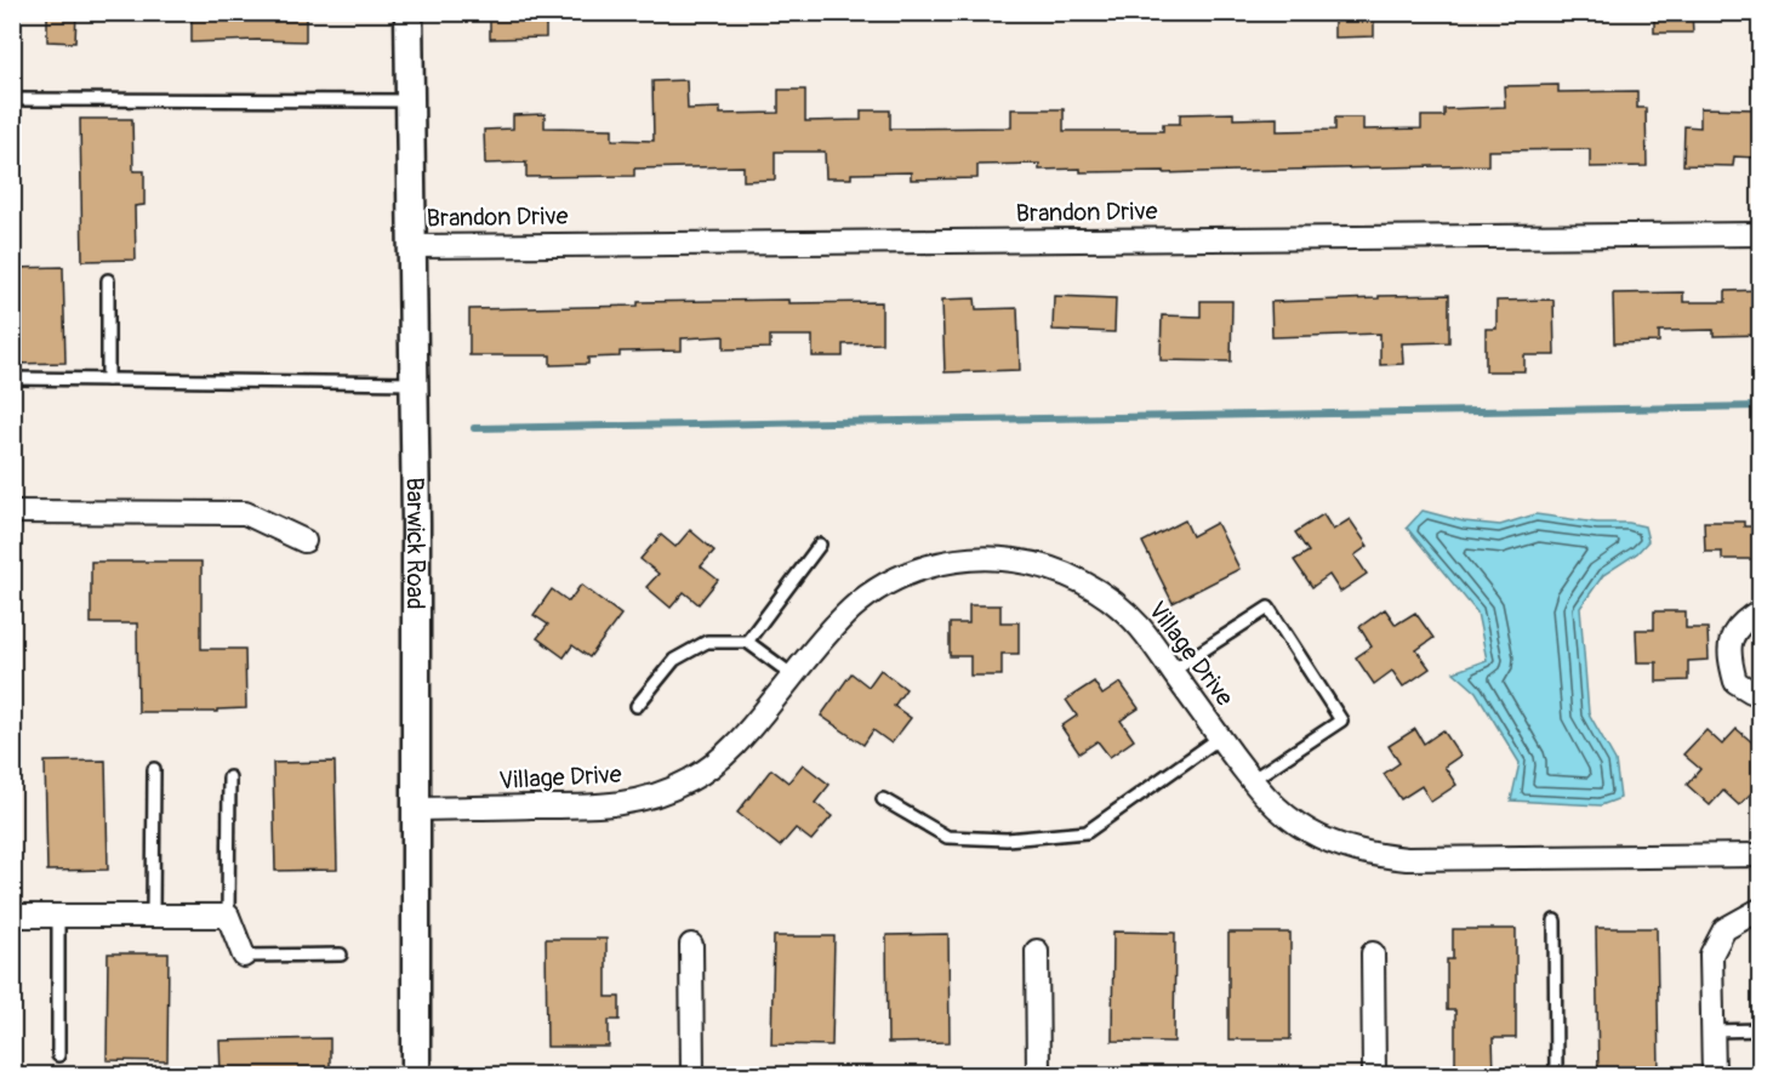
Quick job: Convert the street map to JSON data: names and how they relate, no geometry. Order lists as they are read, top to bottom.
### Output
{
  "streets": {
    "street": ["Brandon Drive", "Barwick Road", "Village Drive"]
  },
  "crossings": [
    ["Brandon Drive", "Barwick Road"],
    ["Barwick Road", "Village Drive"]
  ]
}
